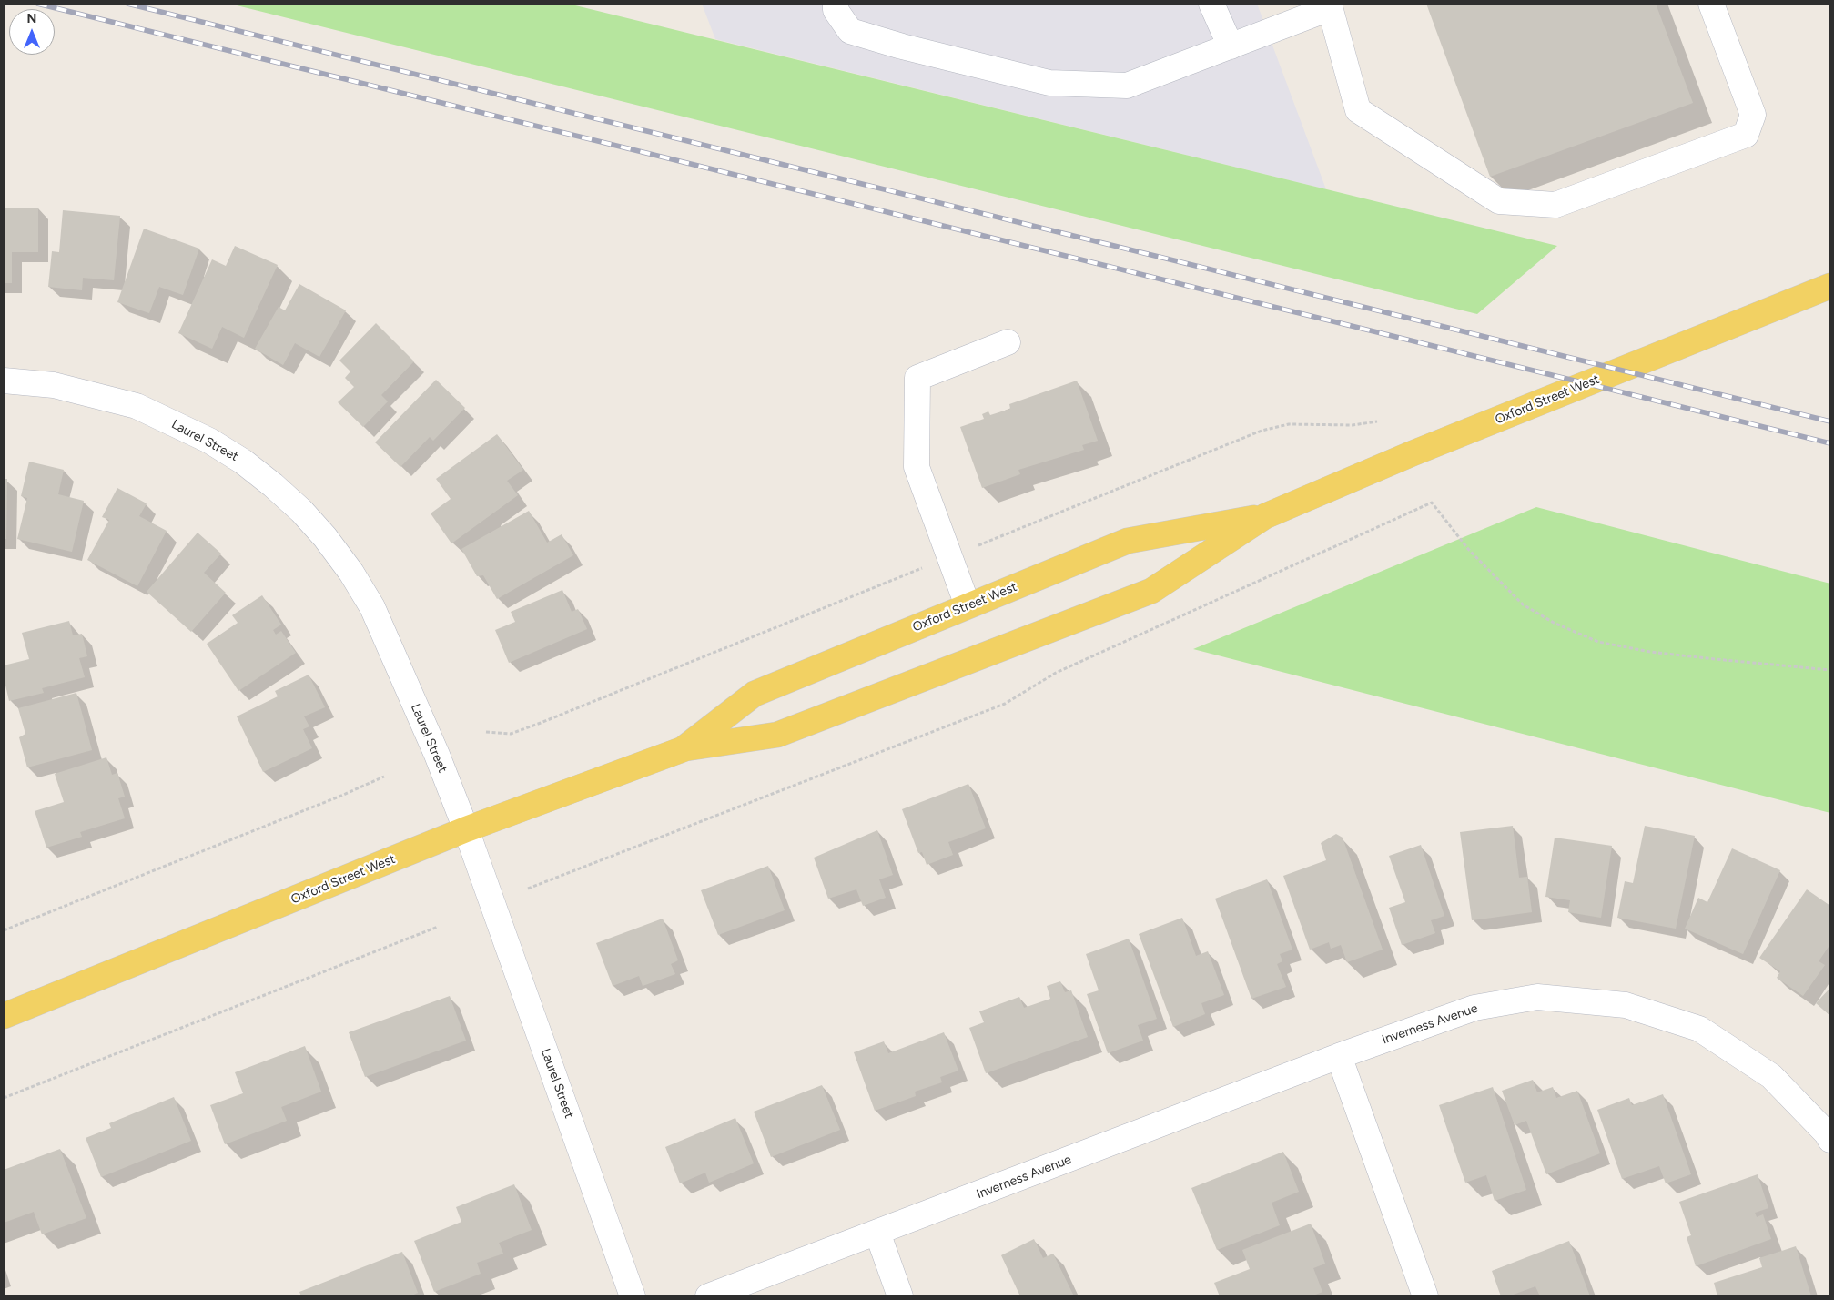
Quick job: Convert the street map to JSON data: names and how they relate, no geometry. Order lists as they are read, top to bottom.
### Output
{
  "streets": {
    "main road": ["Oxford Street West"],
    "street": ["Laurel Street", "Inverness Avenue"]
  },
  "crossings": [
    ["Oxford Street West", "Laurel Street"]
  ],
  "north": "top"
}
